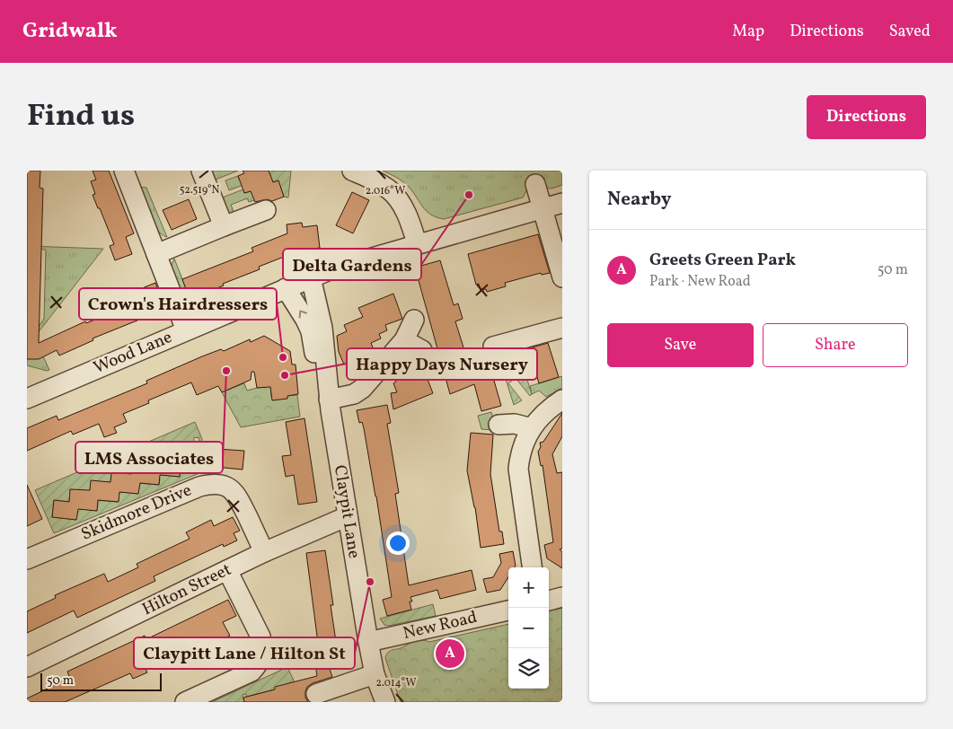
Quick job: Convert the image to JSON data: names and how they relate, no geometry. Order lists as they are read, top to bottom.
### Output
{
  "streets": {
    "street": [
      "Wood Lane",
      "Claypit Lane",
      "Skidmore Drive",
      "Hilton Street",
      "New Road"
    ]
  },
  "crossings": [
    ["Wood Lane", "Claypit Lane"],
    ["Claypit Lane", "Hilton Street"],
    ["Claypit Lane", "New Road"],
    ["Skidmore Drive", "Hilton Street"]
  ],
  "places": [
    "Delta Gardens",
    "Crown's Hairdressers",
    "LMS Associates",
    "Happy Days Nursery",
    "Claypitt Lane / Hilton St"
  ],
  "scale_bar": "50 m",
  "page": {
    "header": "Gridwalk",
    "nav": ["Map", "Directions", "Saved"],
    "title": "Find us",
    "buttons": [
      "Directions",
      ["Save", "Share"]
    ],
    "heading": "Nearby",
    "list": [
      {
        "mark": "A",
        "name": "Greets Green Park",
        "note": "Park · New Road",
        "value": "50 m"
      }
    ],
    "map_buttons": ["+", "−"],
    "pins": "A",
    "scale": "50 m"
  },
  "coordinates": ["52.519°N", "2.016°W", "2.014°W"]
}
